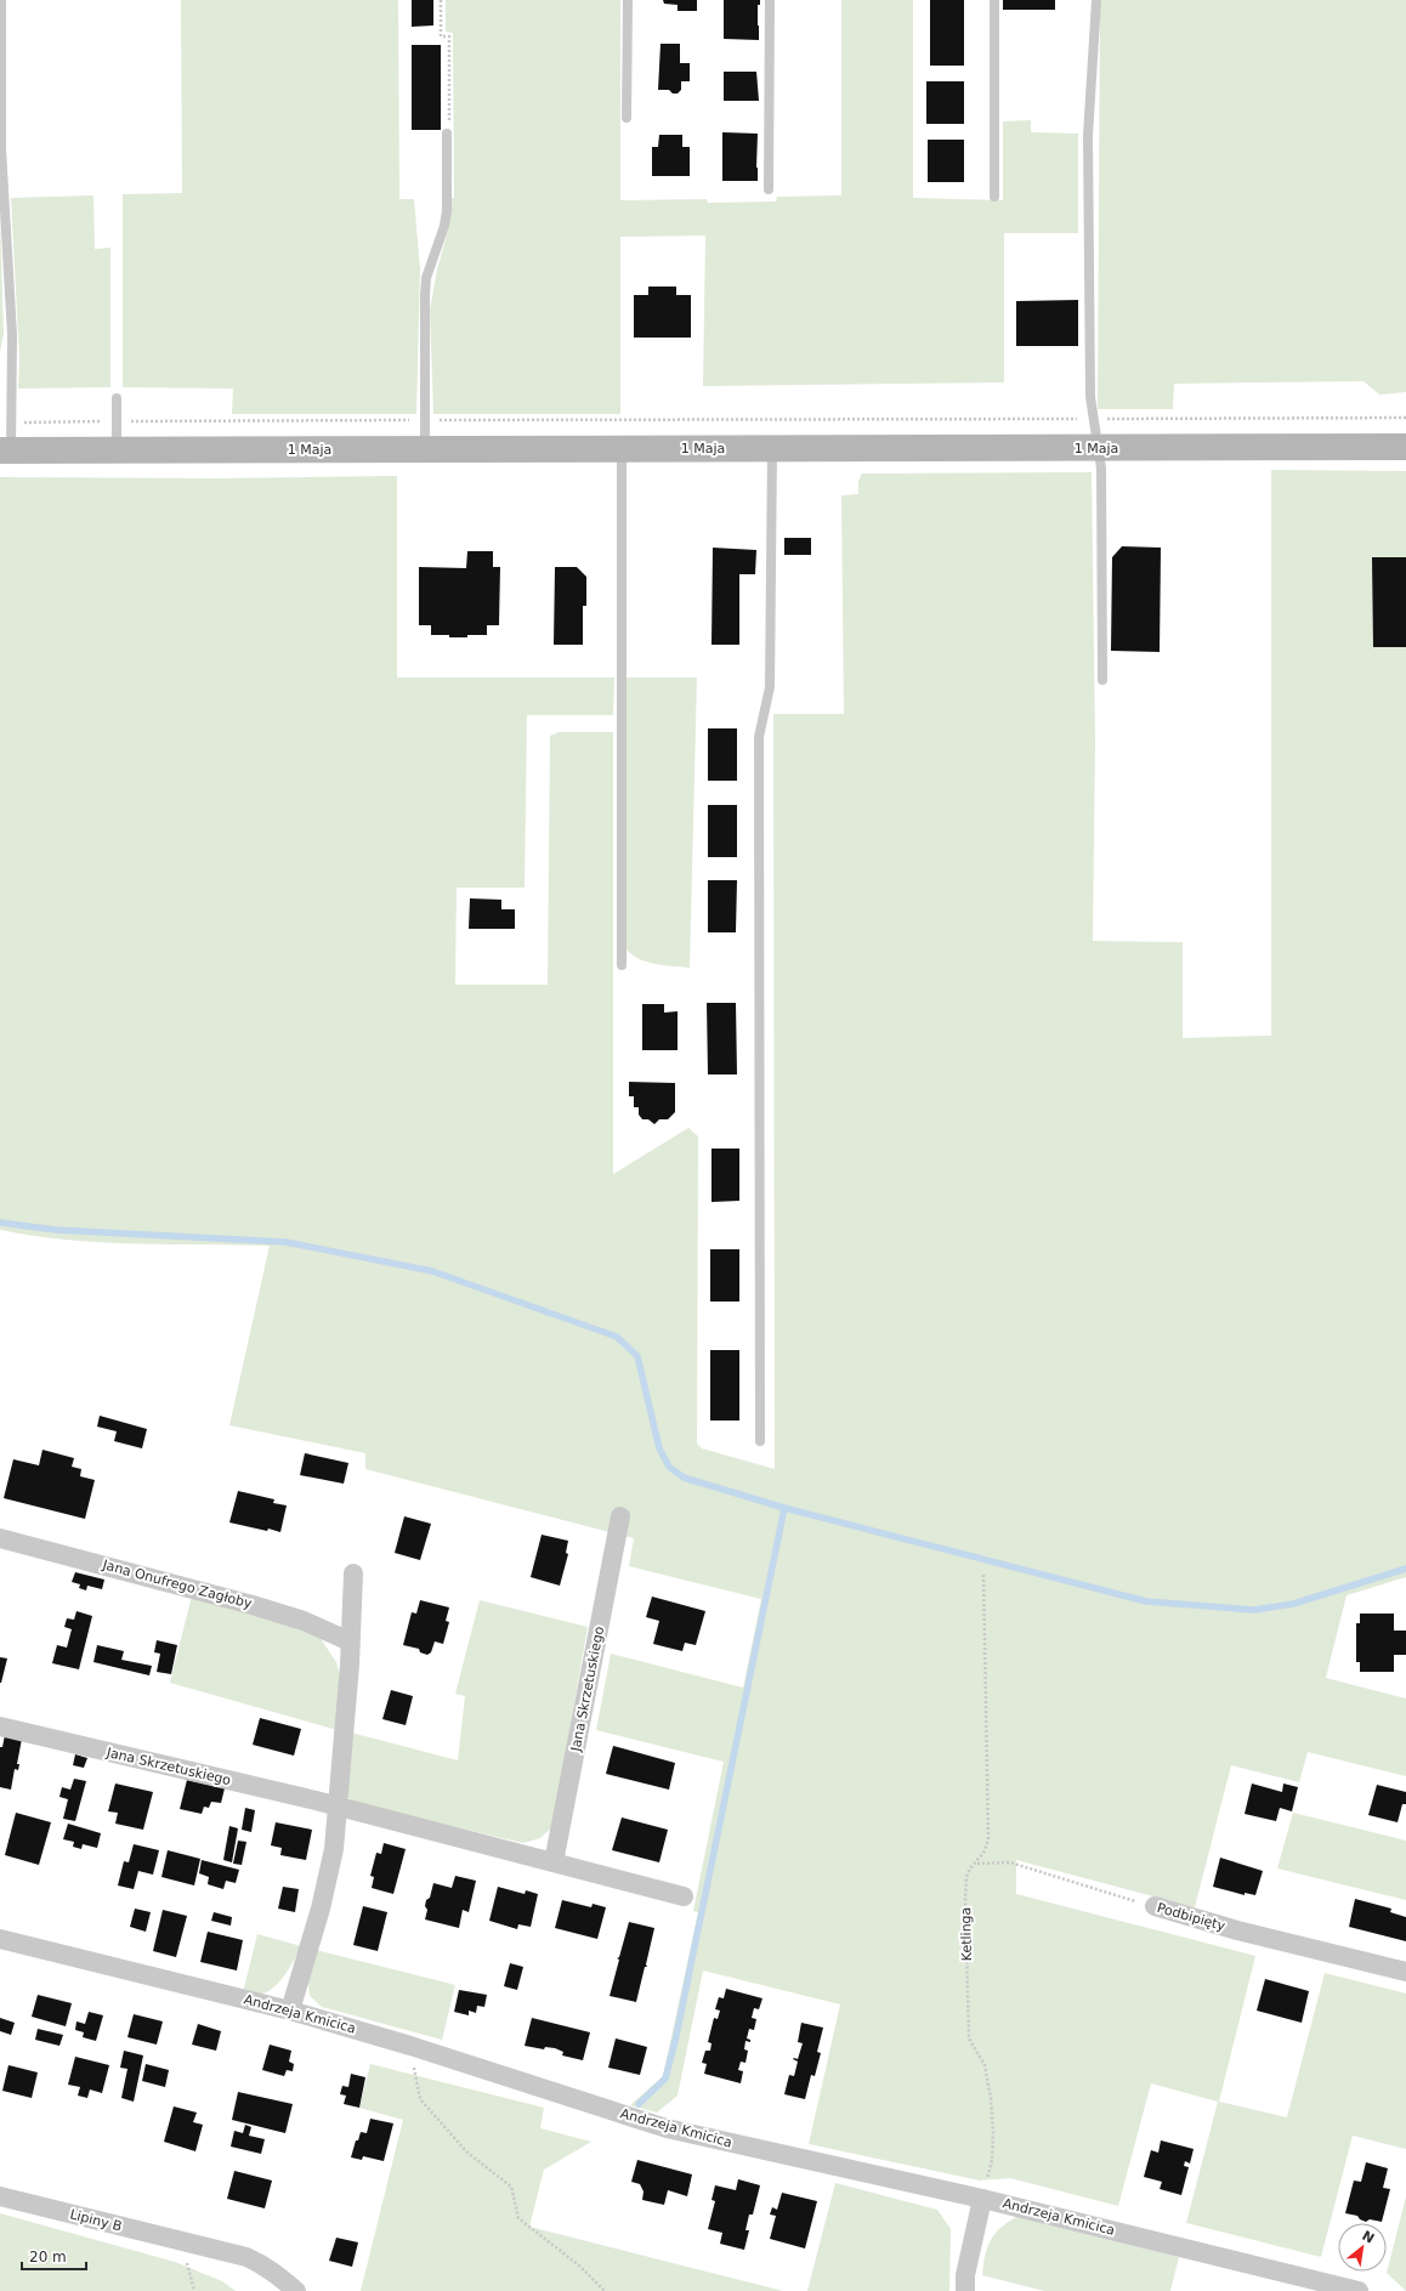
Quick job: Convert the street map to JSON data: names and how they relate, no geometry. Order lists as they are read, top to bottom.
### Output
{
  "streets": {
    "main road": ["1 Maja"],
    "street": [
      "Jana Onufrego Zagłoby",
      "Jana Skrzetuskiego",
      "Podbipięty",
      "Andrzeja Kmicica",
      "Lipiny B"
    ],
    "path": ["Ketlinga"]
  },
  "crossings": [
    ["Podbipięty", "Ketlinga"],
    ["Ketlinga", "Andrzeja Kmicica"]
  ],
  "scale_bar": "20 m",
  "north": "top right"
}
